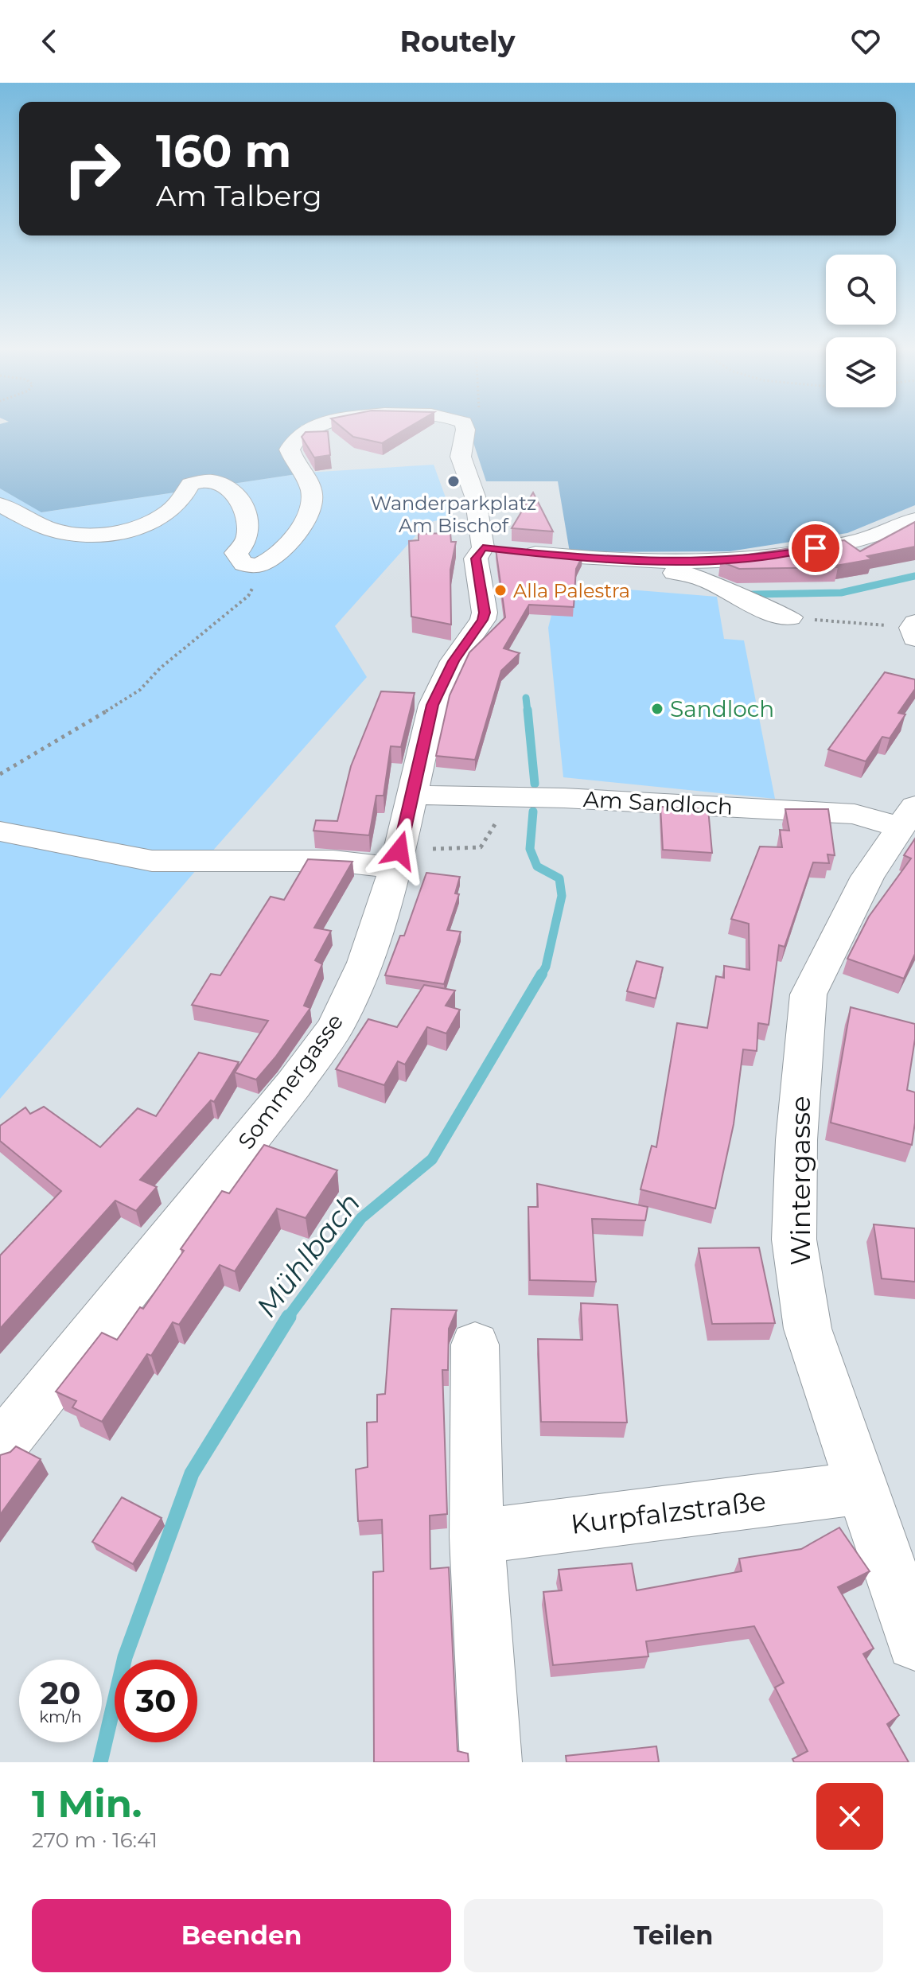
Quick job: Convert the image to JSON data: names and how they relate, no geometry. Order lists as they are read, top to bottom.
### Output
{
  "streets": {
    "street": [
      "Am Sandloch",
      "Sommergasse",
      "Wintergasse",
      "Kurpfalzstraße"
    ]
  },
  "crossings": [
    ["Am Sandloch", "Sommergasse"],
    ["Am Sandloch", "Wintergasse"],
    ["Wintergasse", "Kurpfalzstraße"]
  ],
  "water": ["Mühlbach"],
  "places": ["Wanderparkplatz Am Bischof", "Alla Palestra", "Sandloch"],
  "page": {
    "header": "Routely",
    "turn": ["160 m", "Am Talberg"],
    "speed": "20 km/h",
    "limit": "30",
    "heading": ["1 Min.", "270 m · 16:41"],
    "buttons": ["Beenden", "Teilen"]
  }
}
